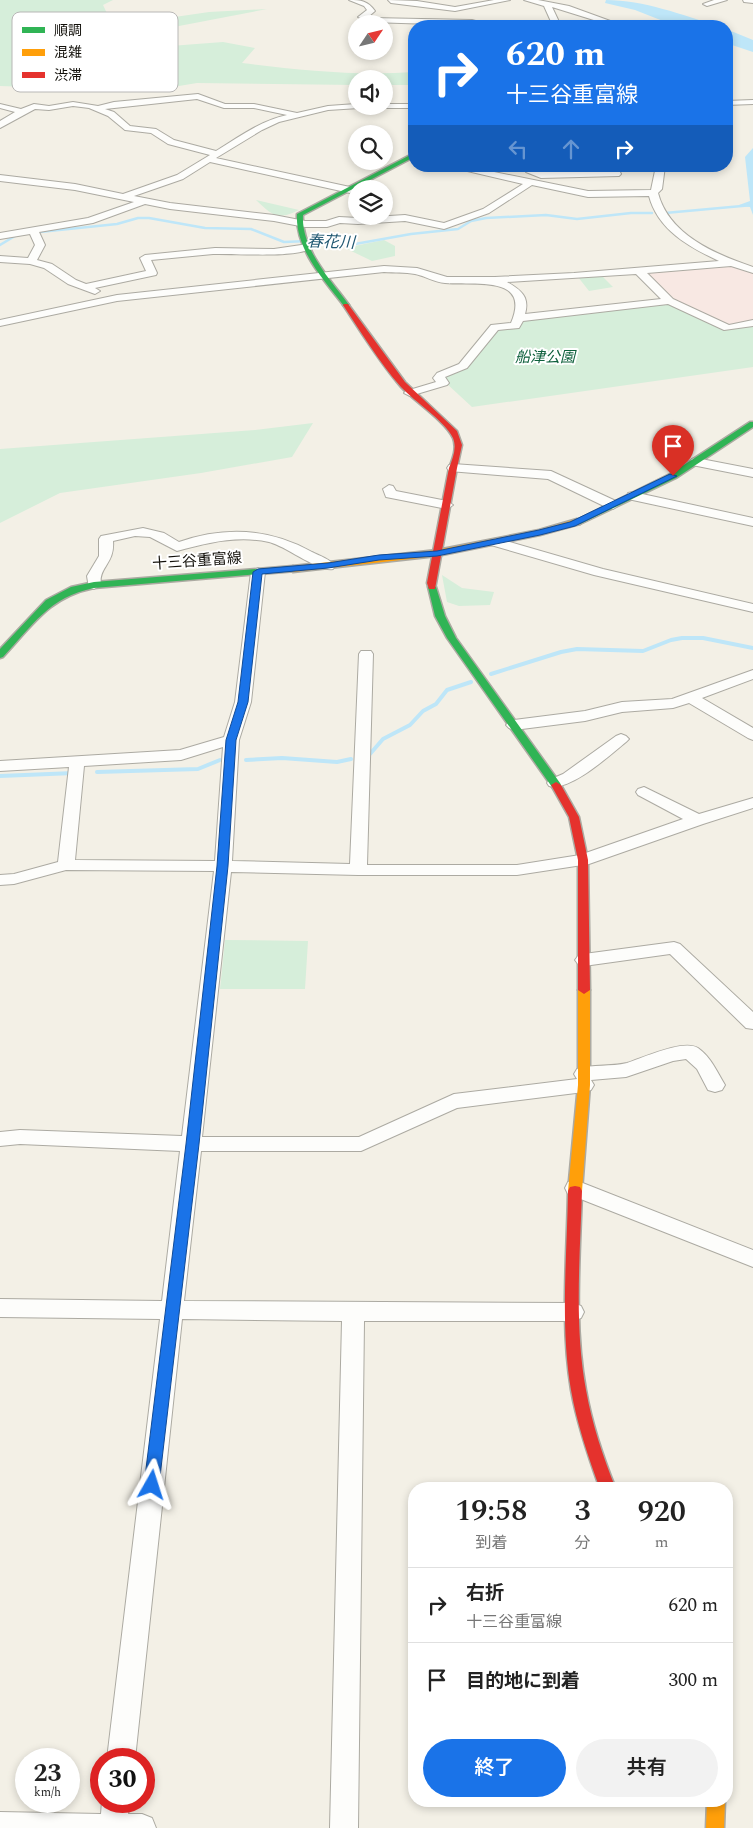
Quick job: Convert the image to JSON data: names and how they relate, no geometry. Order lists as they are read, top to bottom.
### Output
{
  "streets": {
    "street": ["十三谷重富線"]
  },
  "water": ["春花川"],
  "parks": ["船津公園"],
  "legend": ["順調", "混雑", "渋滞"],
  "north": "top right",
  "page": {
    "turn": ["620 m", "十三谷重富線"],
    "eta": [
      "19:58",
      "到着",
      "3",
      "分",
      "920",
      "m"
    ],
    "list": [
      {
        "name": "右折",
        "note": "十三谷重富線",
        "value": "620 m"
      },
      {
        "name": "目的地に到着",
        "value": "300 m"
      }
    ],
    "buttons": ["終了", "共有"],
    "speed": "23 km/h",
    "limit": "30"
  }
}
